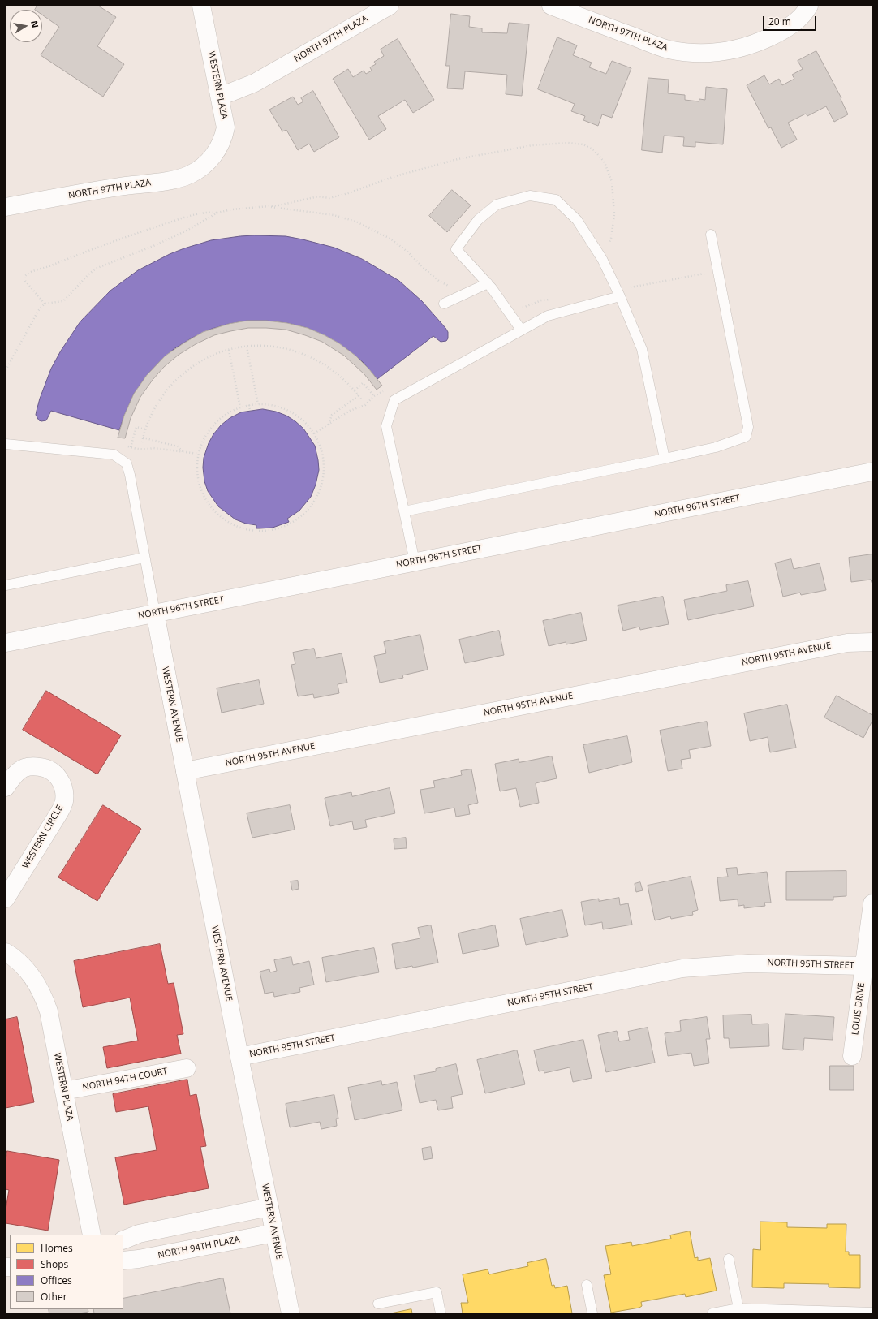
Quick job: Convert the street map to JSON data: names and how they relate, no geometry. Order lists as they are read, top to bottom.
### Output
{
  "streets": {
    "street": [
      "NORTH 97TH PLAZA",
      "WESTERN PLAZA",
      "NORTH 96TH STREET",
      "NORTH 95TH AVENUE",
      "WESTERN AVENUE",
      "WESTERN CIRCLE",
      "NORTH 95TH STREET",
      "LOUIS DRIVE",
      "NORTH 94TH COURT",
      "NORTH 94TH PLAZA"
    ]
  },
  "crossings": [
    ["NORTH 97TH PLAZA", "WESTERN PLAZA"],
    ["WESTERN PLAZA", "NORTH 94TH COURT"],
    ["NORTH 96TH STREET", "WESTERN AVENUE"],
    ["NORTH 95TH AVENUE", "WESTERN AVENUE"],
    ["WESTERN AVENUE", "NORTH 95TH STREET"],
    ["WESTERN AVENUE", "NORTH 94TH PLAZA"],
    ["NORTH 95TH STREET", "LOUIS DRIVE"]
  ],
  "legend": [
    "Homes",
    "Shops",
    "Offices",
    "Other"
  ],
  "scale_bar": "20 m",
  "north": "right"
}
